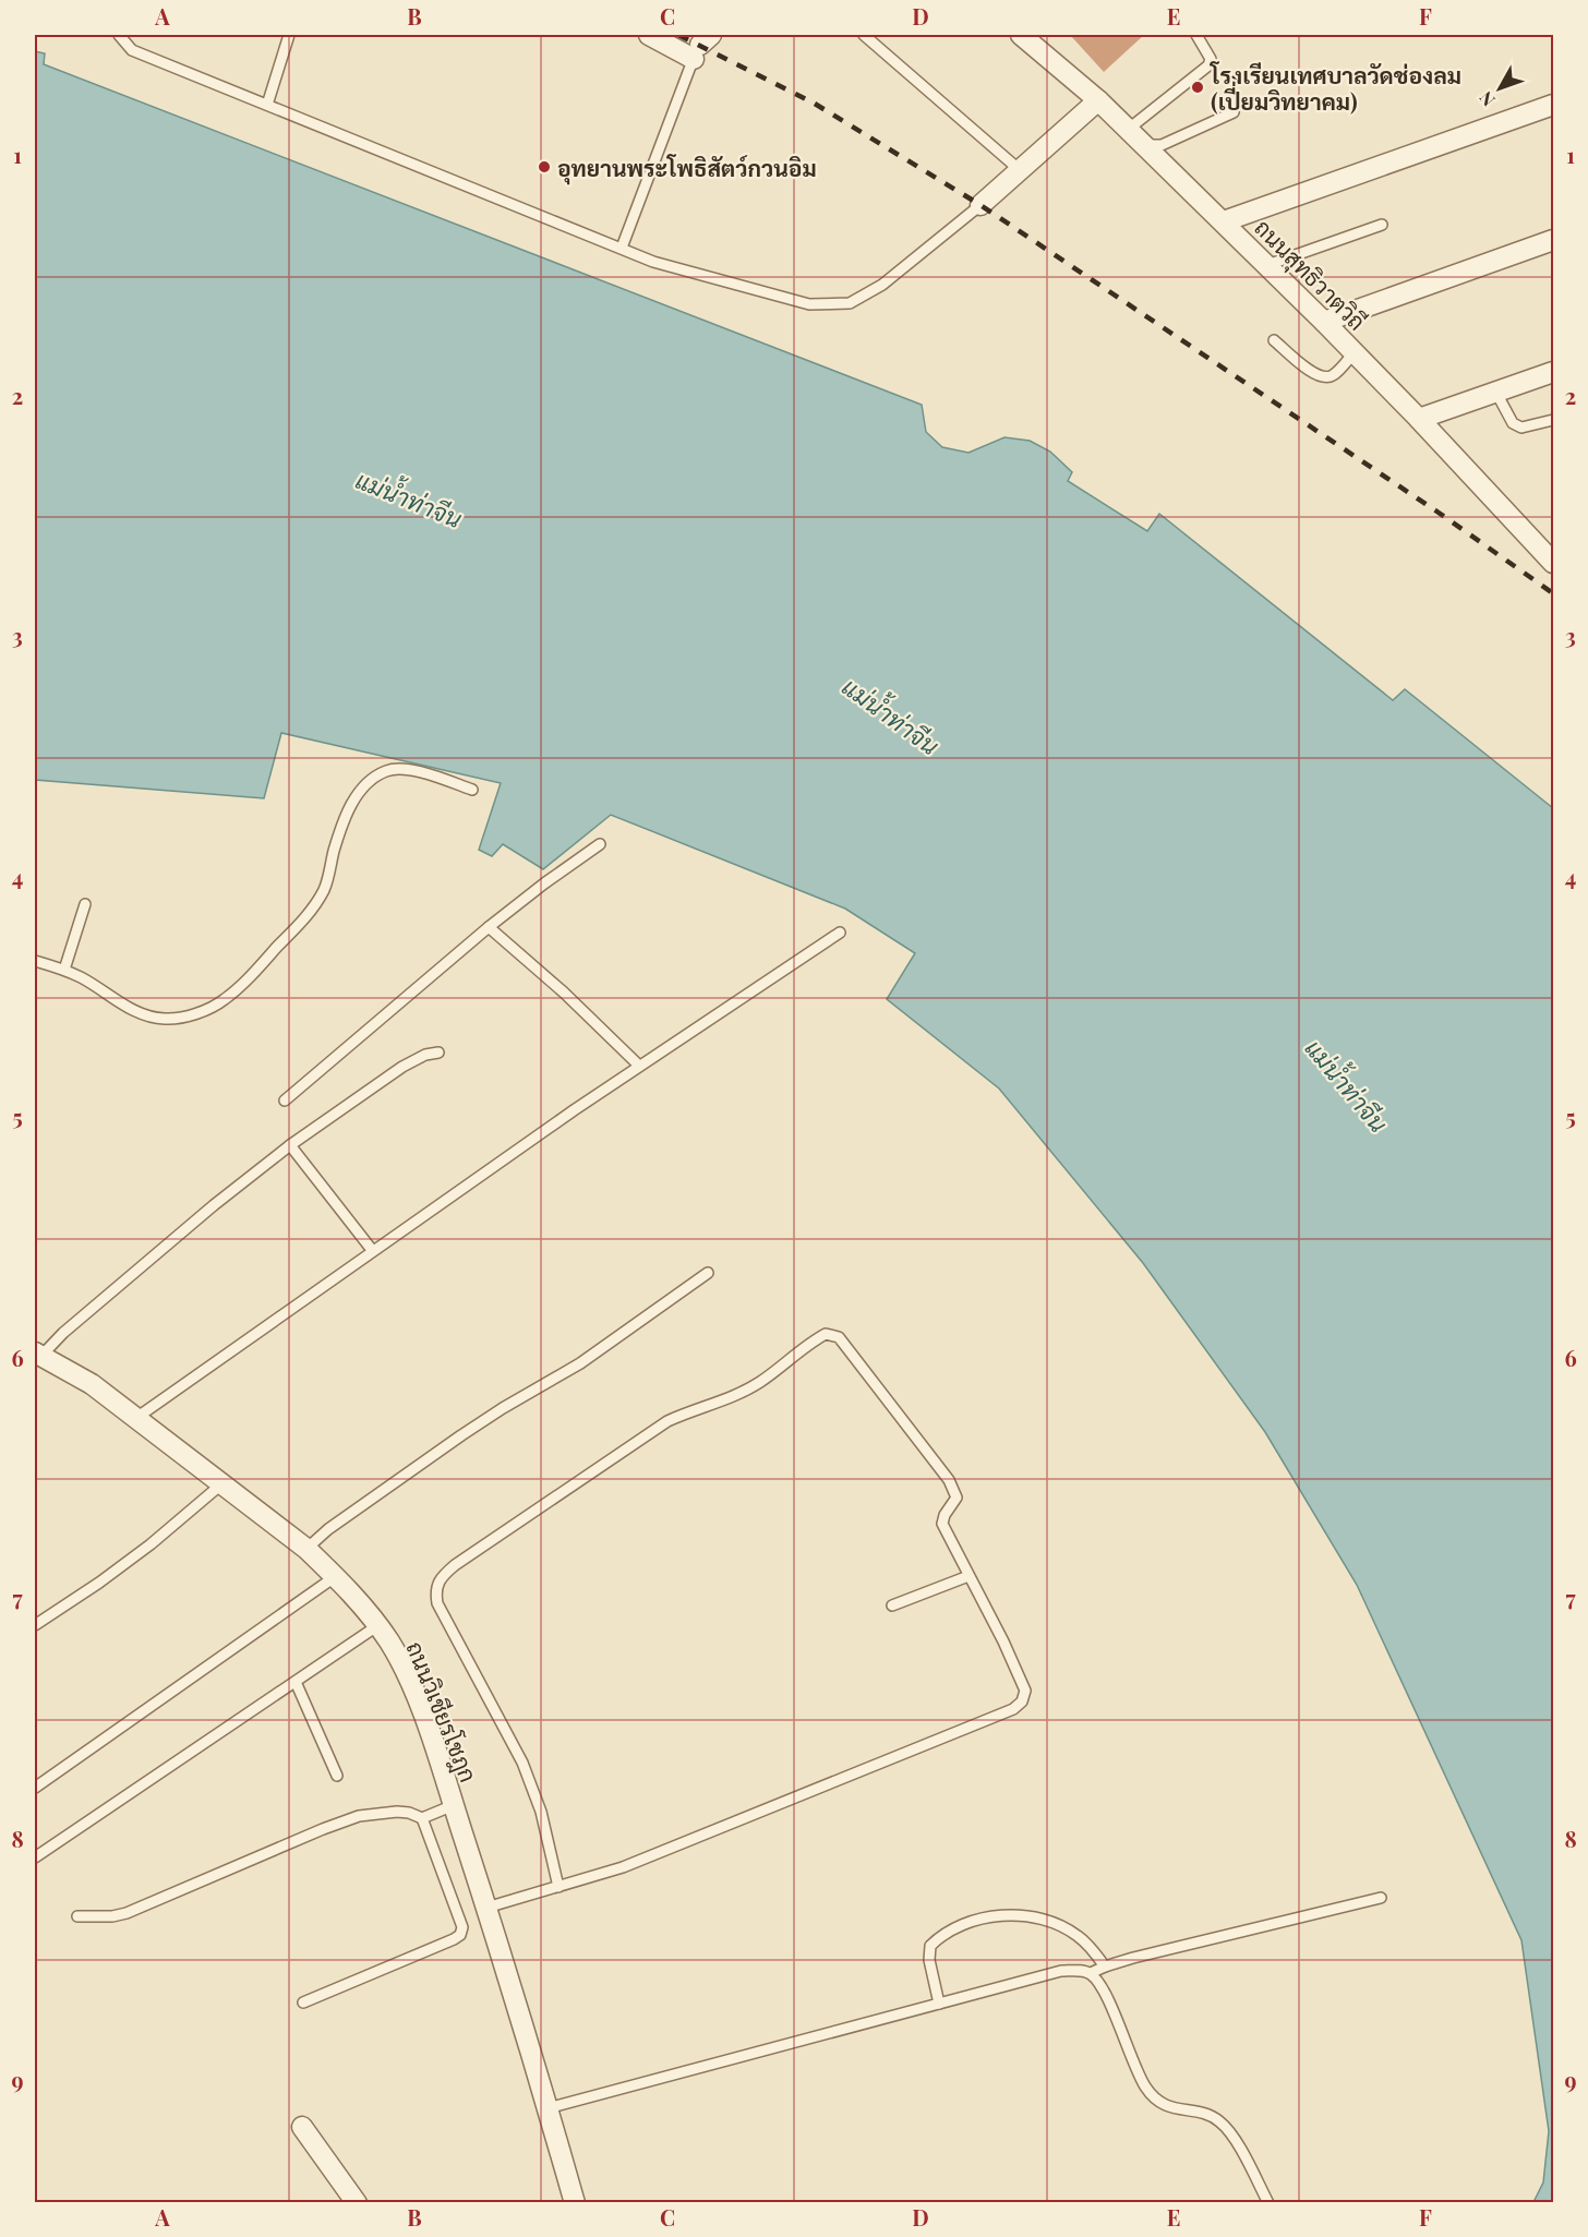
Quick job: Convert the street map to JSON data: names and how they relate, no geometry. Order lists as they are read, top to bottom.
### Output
{
  "streets": {
    "street": ["ถนนสุทธิวาตวิถี", "ถนนวิเชียรโชฎก"]
  },
  "water": ["แม่น้ำท่าจีน"],
  "places": ["โรงเรียนเทศบาลวัดช่องลม (เปี่ยมวิทยาคม)", "อุทยานพระโพธิสัตว์กวนอิม"],
  "north": "bottom left",
  "grid": {
    "columns": [
      "A",
      "B",
      "C",
      "D",
      "E",
      "F"
    ],
    "rows": [
      "1",
      "2",
      "3",
      "4",
      "5",
      "6",
      "7",
      "8",
      "9"
    ]
  }
}
